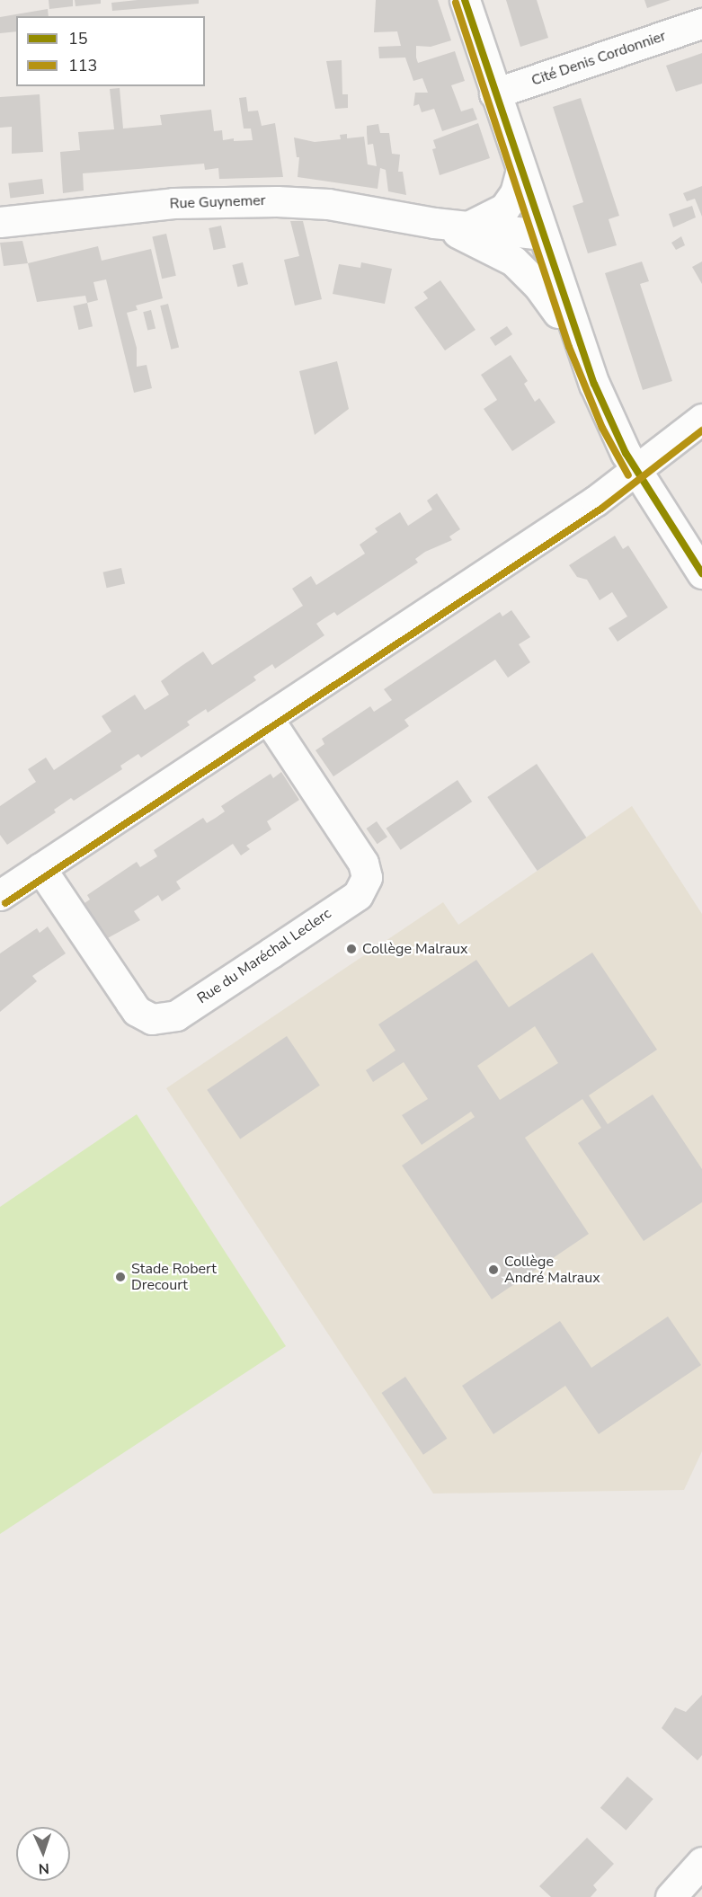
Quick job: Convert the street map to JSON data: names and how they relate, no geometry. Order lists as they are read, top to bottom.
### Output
{
  "streets": {
    "street": ["Cité Denis Cordonnier", "Rue Guynemer", "Rue du Maréchal Leclerc"]
  },
  "places": ["Collège Malraux", "Collège André Malraux", "Stade Robert Drecourt"],
  "lines": ["transit line 15", "transit line 113"],
  "legend": ["15", "113"],
  "north": "bottom"
}
